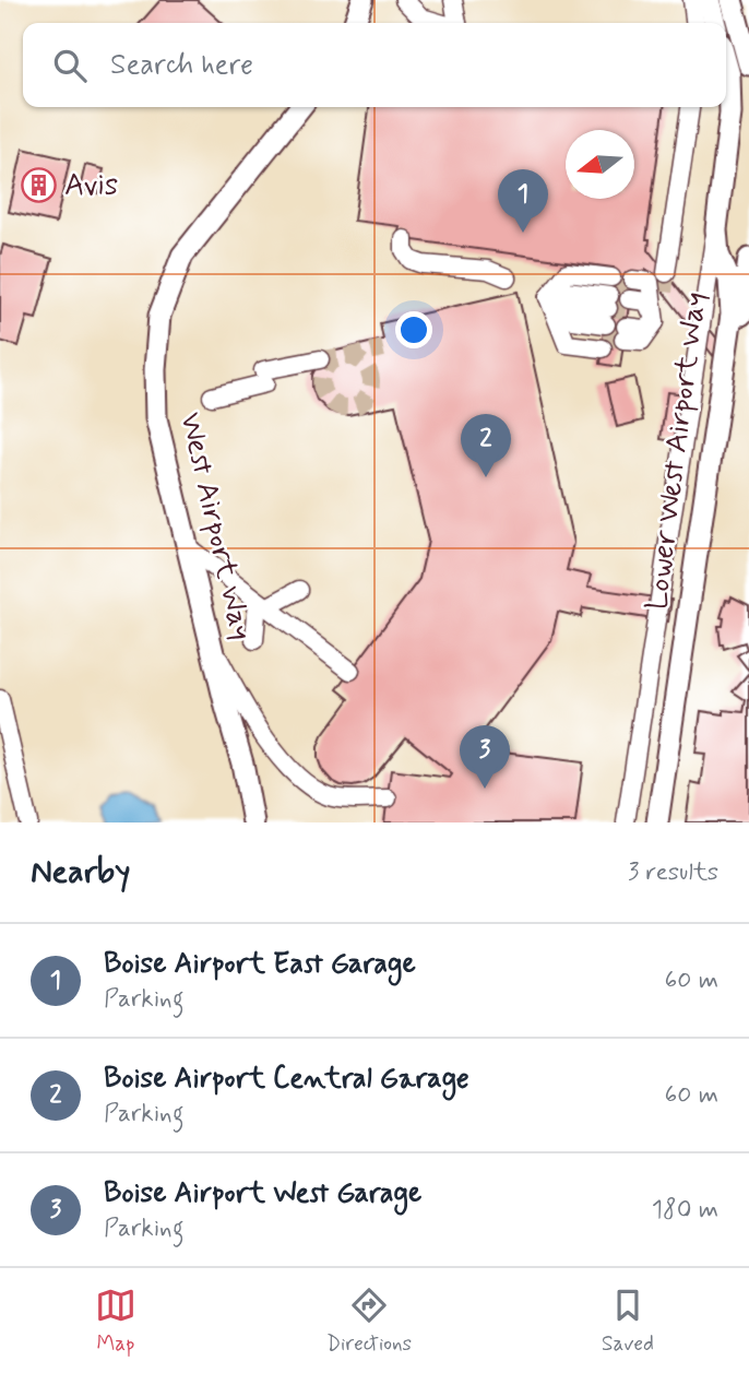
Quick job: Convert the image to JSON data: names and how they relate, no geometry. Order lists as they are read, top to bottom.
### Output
{
  "streets": {
    "main road": ["Lower West Airport Way", "West Airport Way"]
  },
  "places": {
    "building": ["Avis"]
  },
  "north": "left",
  "page": {
    "search": "Search here",
    "pins": ["1", "2", "3"],
    "heading": ["Nearby", "3 results"],
    "list": [
      {
        "mark": "1",
        "name": "Boise Airport East Garage",
        "note": "Parking",
        "value": "60 m"
      },
      {
        "mark": "2",
        "name": "Boise Airport Central Garage",
        "note": "Parking",
        "value": "60 m"
      },
      {
        "mark": "3",
        "name": "Boise Airport West Garage",
        "note": "Parking",
        "value": "180 m"
      }
    ],
    "nav": ["Map", "Directions", "Saved"]
  }
}
